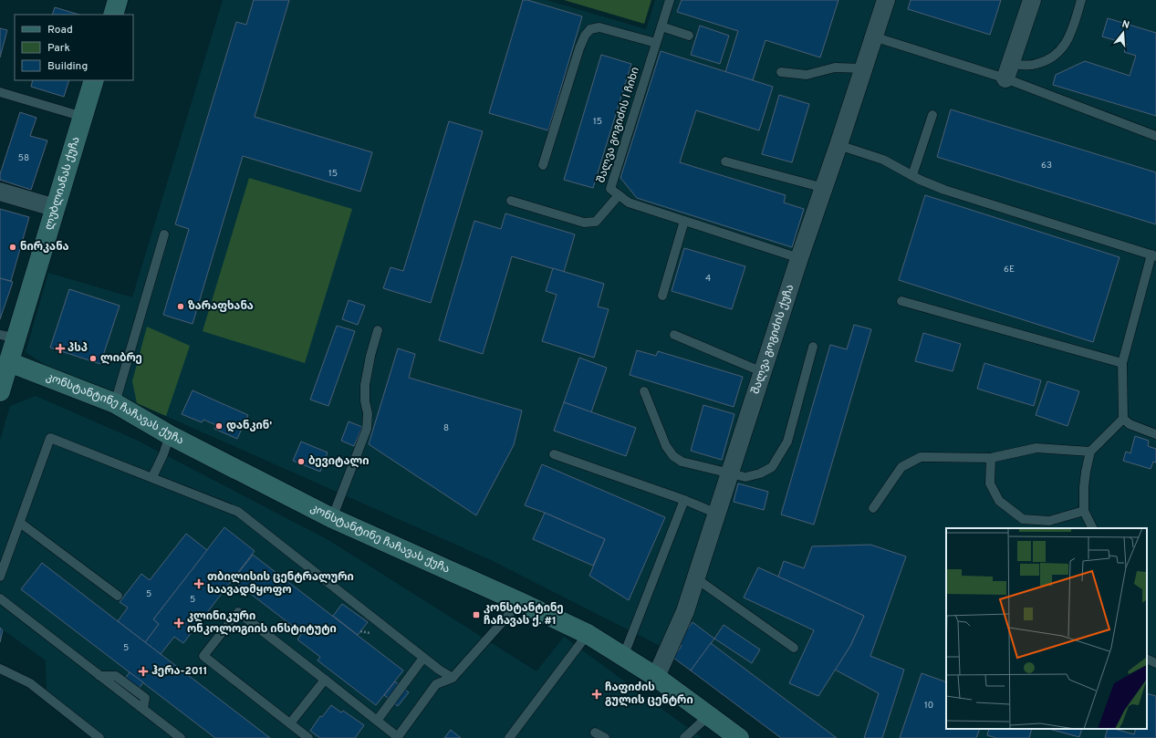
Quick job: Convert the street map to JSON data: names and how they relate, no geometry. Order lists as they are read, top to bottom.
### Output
{
  "streets": {
    "street": ["ლუბლიანას ქუჩა", "შალვა გოგიძის ქუჩა", "კონსტანტინე ჩაჩავას ქუჩა"],
    "lane": ["შალვა გოგიძის I ჩიხი"]
  },
  "crossings": [
    ["შალვა გოგიძის I ჩიხი", "შალვა გოგიძის ქუჩა"],
    ["ლუბლიანას ქუჩა", "კონსტანტინე ჩაჩავას ქუჩა"],
    ["შალვა გოგიძის ქუჩა", "კონსტანტინე ჩაჩავას ქუჩა"]
  ],
  "places": {
    "other": [
      "ნირკანა",
      "ზარაფხანა",
      "ლიბრე",
      "დანკინ'",
      "ბევიტალი"
    ],
    "health": [
      "პსპ",
      "თბილისის ცენტრალური საავადმყოფო",
      "კლინიკური ონკოლოგიის ინსტიტუტი",
      "ჰერა-2011",
      "ჩაფიძის გულის ცენტრი"
    ],
    "transit": ["კონსტანტინე ჩაჩავას ქ. #1"]
  },
  "house_numbers": [
    "15",
    "58",
    "63",
    "15",
    "6E",
    "4",
    "8",
    "5",
    "5",
    "5",
    "10"
  ],
  "legend": ["Road", "Park", "Building"],
  "north": "top"
}
